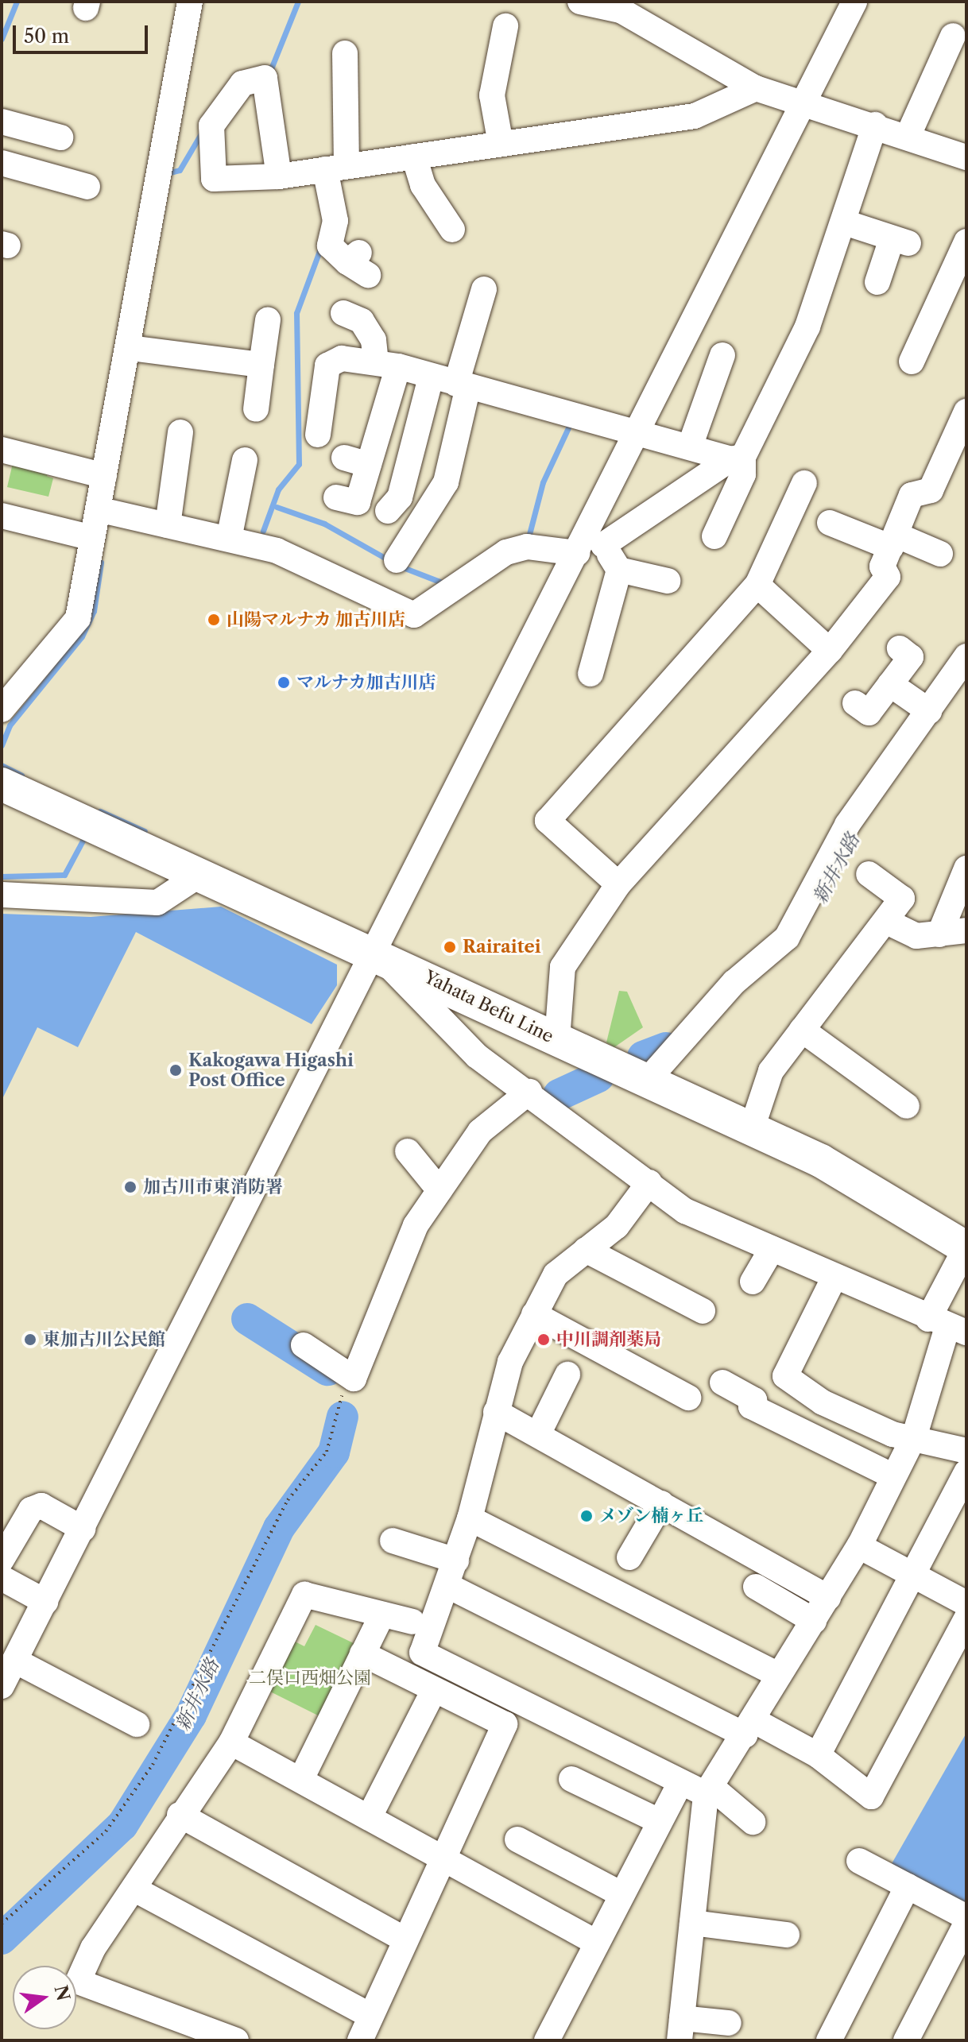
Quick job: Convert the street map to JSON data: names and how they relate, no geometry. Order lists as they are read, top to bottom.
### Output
{
  "streets": {
    "main road": ["Yahata Befu Line"]
  },
  "water": ["新井水路"],
  "parks": ["二俣口西畑公園"],
  "places": [
    "山陽マルナカ 加古川店",
    "マルナカ加古川店",
    "Rairaitei",
    "Kakogawa Higashi Post Office",
    "加古川市東消防署",
    "東加古川公民館",
    "中川調剤薬局",
    "メゾン楠ヶ丘"
  ],
  "scale_bar": "50 m",
  "north": "right"
}
